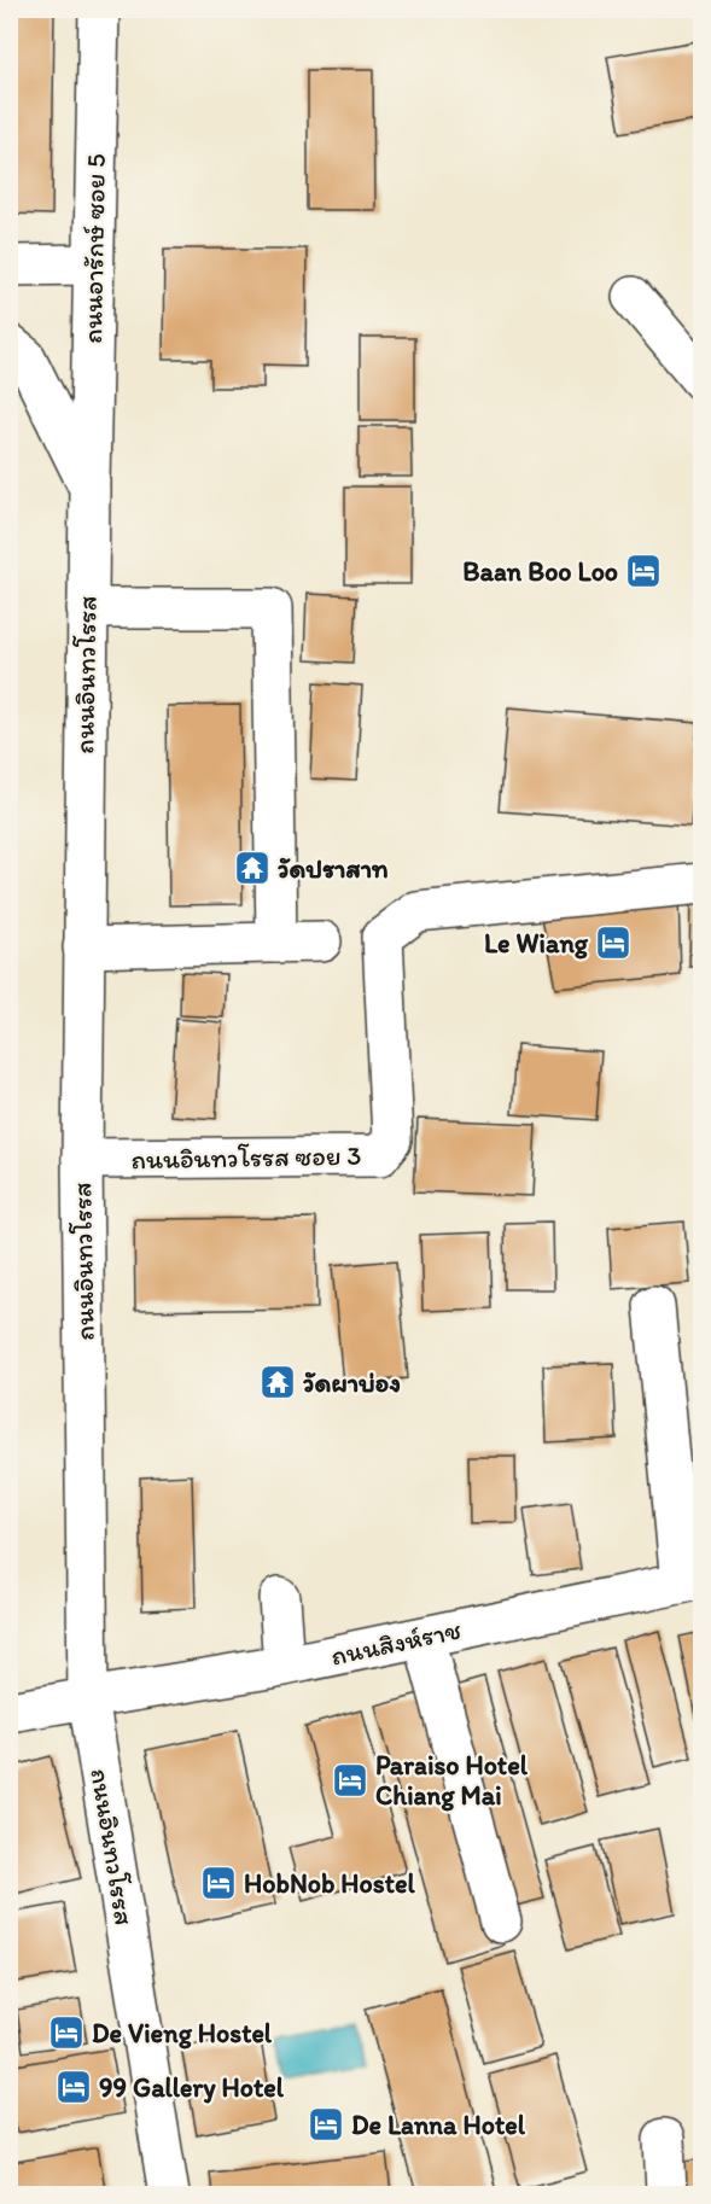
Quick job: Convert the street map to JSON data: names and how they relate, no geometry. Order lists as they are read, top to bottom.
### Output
{
  "streets": {
    "street": [
      "ถนนอารักษ์ ซอย 5",
      "ถนนอินทวโรรส",
      "ถนนอินทวโรรส ซอย 3",
      "ถนนสิงห์ราช"
    ]
  },
  "crossings": [
    ["ถนนอารักษ์ ซอย 5", "ถนนอินทวโรรส"],
    ["ถนนอินทวโรรส", "ถนนอินทวโรรส ซอย 3"],
    ["ถนนอินทวโรรส", "ถนนสิงห์ราช"]
  ],
  "places": {
    "hotel": [
      "Baan Boo Loo",
      "Le Wiang",
      "Paraiso Hotel Chiang Mai",
      "HobNob Hostel",
      "De Vieng Hostel",
      "99 Gallery Hotel",
      "De Lanna Hotel"
    ],
    "temple": ["วัดปราสาท", "วัดผาบ่อง"]
  }
}
